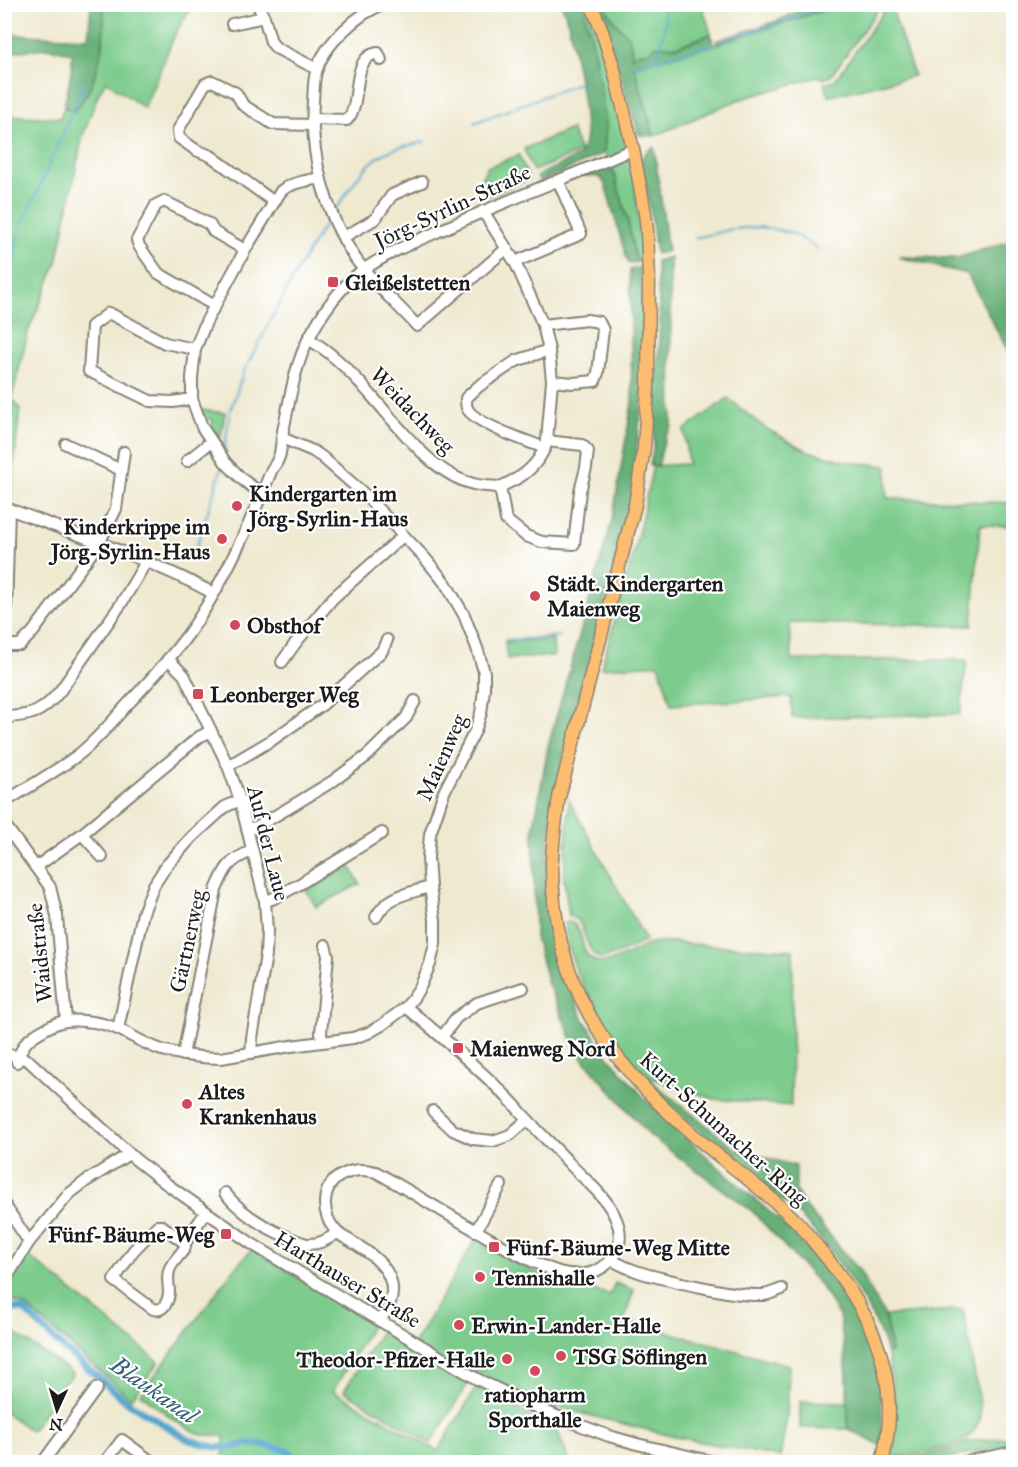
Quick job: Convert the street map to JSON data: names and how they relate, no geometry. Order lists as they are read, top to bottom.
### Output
{
  "streets": {
    "main road": ["Kurt-Schumacher-Ring"],
    "street": [
      "Jörg-Syrlin-Straße",
      "Weidachweg",
      "Maienweg",
      "Auf der Laue",
      "Gärtnerweg",
      "Waidstraße",
      "Harthauser Straße"
    ]
  },
  "crossings": [
    ["Jörg-Syrlin-Straße", "Weidachweg"],
    ["Jörg-Syrlin-Straße", "Maienweg"],
    ["Jörg-Syrlin-Straße", "Auf der Laue"],
    ["Jörg-Syrlin-Straße", "Kurt-Schumacher-Ring"],
    ["Maienweg", "Auf der Laue"],
    ["Maienweg", "Gärtnerweg"],
    ["Maienweg", "Waidstraße"],
    ["Maienweg", "Harthauser Straße"],
    ["Auf der Laue", "Gärtnerweg"]
  ],
  "water": ["Blaukanal"],
  "places": {
    "transit": [
      "Gleißelstetten",
      "Leonberger Weg",
      "Maienweg Nord",
      "Fünf-Bäume-Weg",
      "Fünf-Bäume-Weg Mitte"
    ],
    "other": [
      "Kindergarten im Jörg-Syrlin-Haus",
      "Kinderkrippe im Jörg-Syrlin-Haus",
      "Städt. Kindergarten Maienweg",
      "Obsthof",
      "Altes Krankenhaus",
      "Tennishalle",
      "Erwin-Lander-Halle",
      "TSG Söflingen",
      "Theodor-Pfizer-Halle",
      "ratiopharm Sporthalle"
    ]
  },
  "north": "bottom"
}
